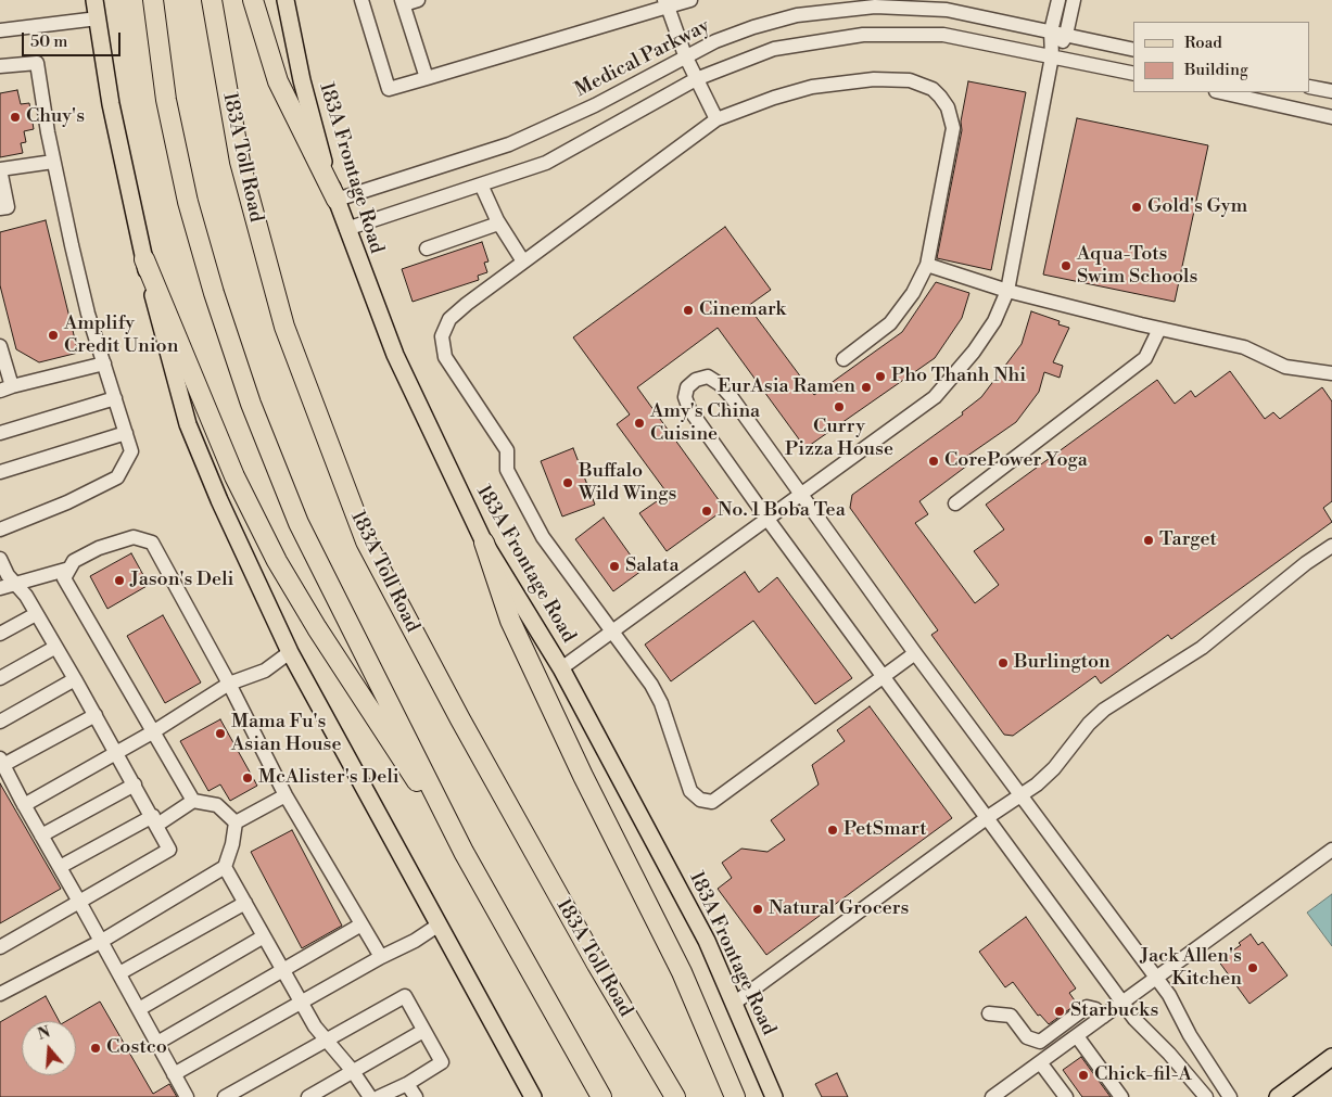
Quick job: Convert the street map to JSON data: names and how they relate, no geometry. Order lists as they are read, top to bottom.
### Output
{
  "streets": {
    "highway": ["183A Toll Road"],
    "main road": ["183A Frontage Road"],
    "street": ["Medical Parkway"]
  },
  "crossings": [
    ["Medical Parkway", "183A Frontage Road"]
  ],
  "places": [
    "Chuy's",
    "Gold's Gym",
    "Aqua-Tots Swim Schools",
    "Cinemark",
    "Amplify Credit Union",
    "Pho Thanh Nhi",
    "EurAsia Ramen",
    "Curry Pizza House",
    "Amy's China Cuisine",
    "CorePower Yoga",
    "Buffalo Wild Wings",
    "No. 1 Boba Tea",
    "Target",
    "Salata",
    "Jason's Deli",
    "Burlington",
    "Mama Fu's Asian House",
    "McAlister's Deli",
    "PetSmart",
    "Natural Grocers",
    "Jack Allen's Kitchen",
    "Starbucks",
    "Costco",
    "Chick-fil-A"
  ],
  "legend": ["Road", "Building"],
  "scale_bar": "50 m",
  "north": "top"
}
